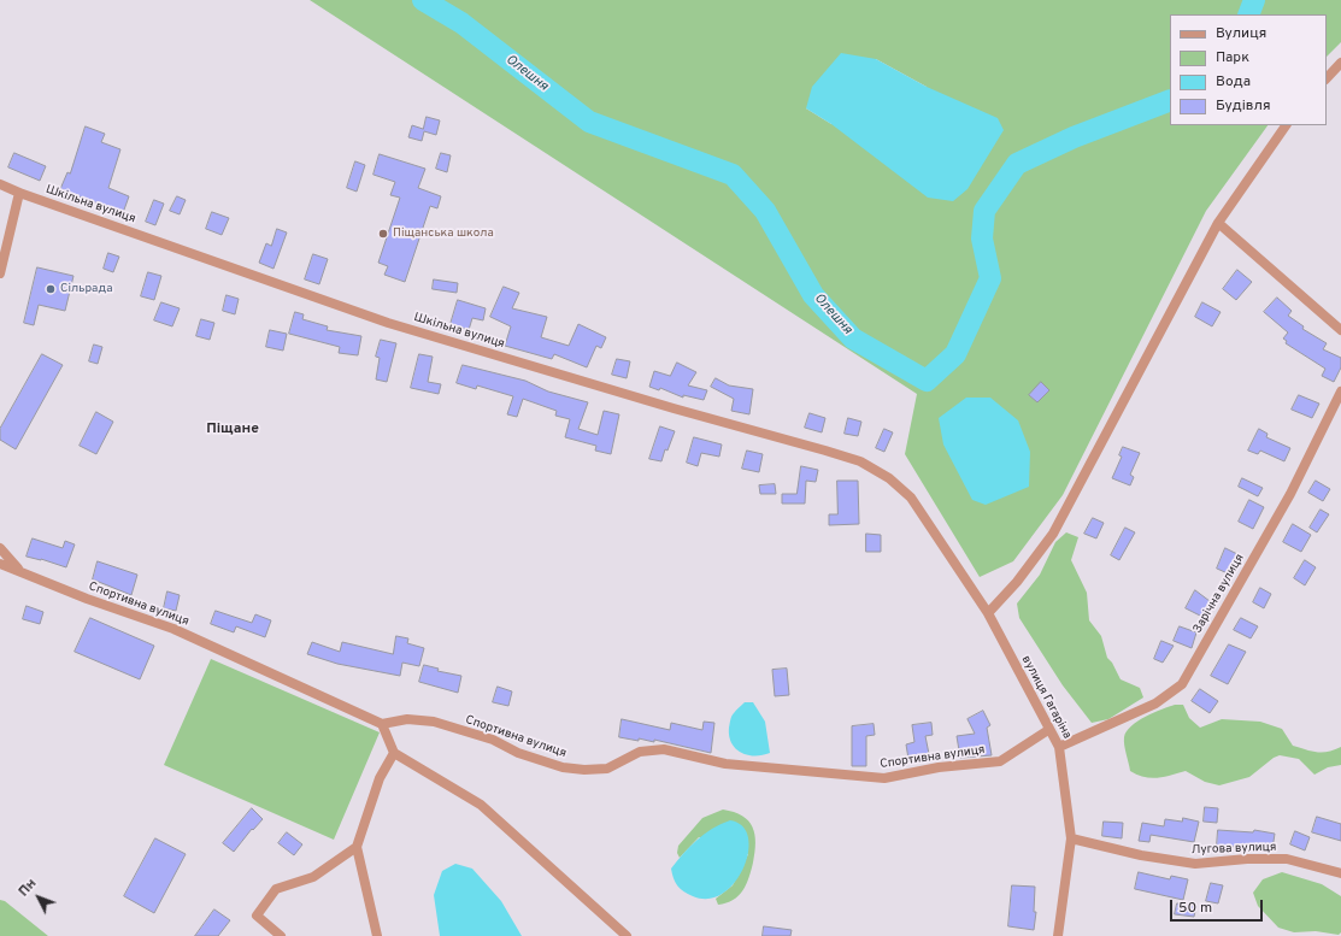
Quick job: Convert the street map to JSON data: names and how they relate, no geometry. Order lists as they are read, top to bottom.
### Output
{
  "streets": {
    "street": [
      "Шкільна вулиця",
      "Зарічна вулиця",
      "Спортивна вулиця",
      "вулиця Гагаріна",
      "Лугова вулиця"
    ]
  },
  "crossings": [
    ["Шкільна вулиця", "вулиця Гагаріна"],
    ["Зарічна вулиця", "вулиця Гагаріна"],
    ["Спортивна вулиця", "вулиця Гагаріна"],
    ["вулиця Гагаріна", "Лугова вулиця"]
  ],
  "districts": ["Піщане"],
  "water": ["Олешня"],
  "places": ["Піщанська школа", "Сільрада"],
  "legend": [
    "Вулиця",
    "Парк",
    "Вода",
    "Будівля"
  ],
  "scale_bar": "50 m",
  "north": "top left"
}
